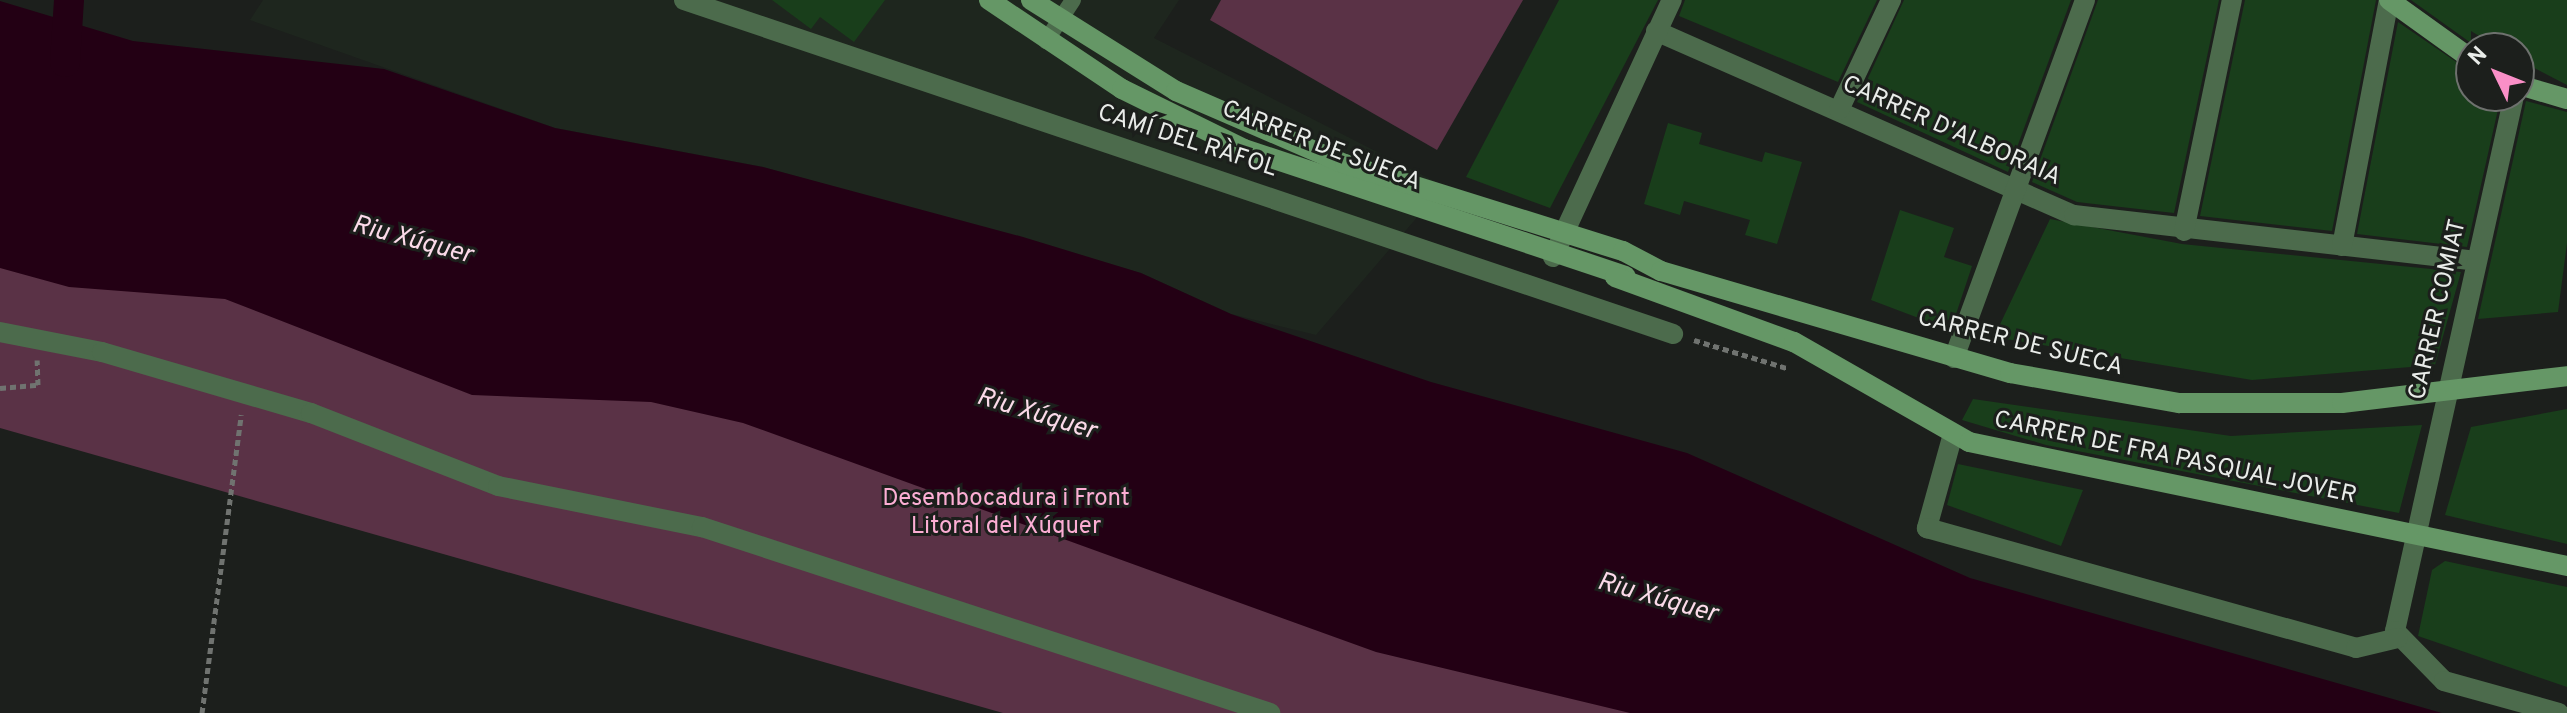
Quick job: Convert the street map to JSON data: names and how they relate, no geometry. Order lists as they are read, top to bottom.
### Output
{
  "streets": {
    "street": [
      "CARRER D'ALBORAIA",
      "CAMÍ DEL RÀFOL",
      "CARRER DE SUECA",
      "CARRER COMIAT",
      "CARRER DE FRA PASQUAL JOVER"
    ]
  },
  "crossings": [
    ["CARRER D'ALBORAIA", "CARRER COMIAT"],
    ["CARRER DE SUECA", "CARRER COMIAT"],
    ["CARRER DE SUECA", "CARRER DE FRA PASQUAL JOVER"],
    ["CARRER COMIAT", "CARRER DE FRA PASQUAL JOVER"]
  ],
  "water": ["Riu Xúquer"],
  "parks": ["Desembocadura i Front Litoral del Xúquer"],
  "north": "top left"
}
